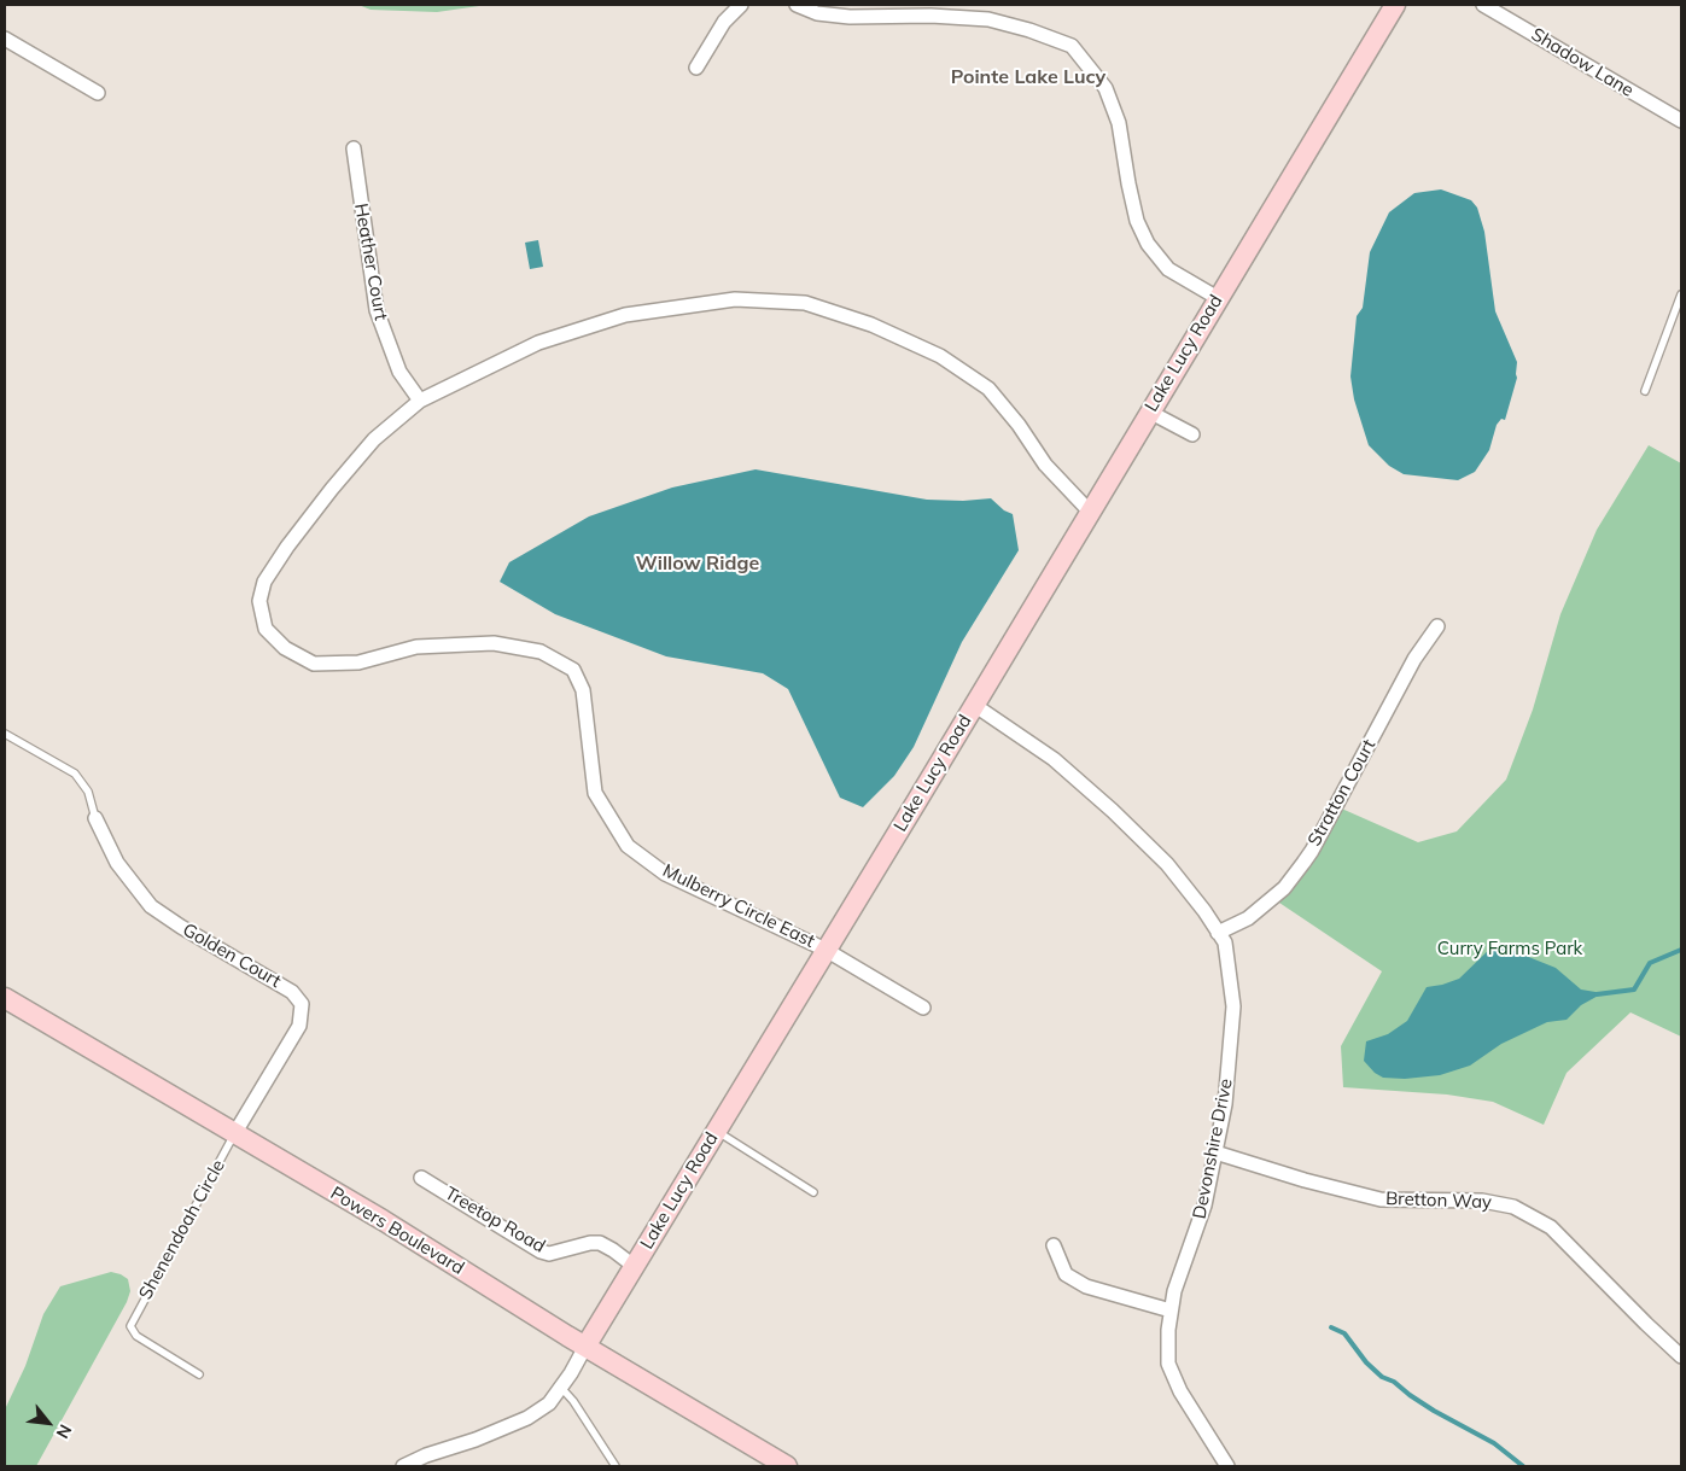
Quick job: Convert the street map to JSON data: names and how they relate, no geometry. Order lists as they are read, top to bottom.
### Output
{
  "streets": {
    "street": [
      "Shadow Lane",
      "Heather Court",
      "Lake Lucy Road",
      "Stratton Court",
      "Mulberry Circle East",
      "Golden Court",
      "Devonshire Drive",
      "Bretton Way",
      "Treetop Road",
      "Powers Boulevard"
    ],
    "lane": ["Shenendoah Circle"]
  },
  "crossings": [
    ["Heather Court", "Mulberry Circle East"],
    ["Lake Lucy Road", "Mulberry Circle East"],
    ["Lake Lucy Road", "Devonshire Drive"],
    ["Lake Lucy Road", "Treetop Road"],
    ["Lake Lucy Road", "Powers Boulevard"],
    ["Stratton Court", "Devonshire Drive"],
    ["Golden Court", "Shenendoah Circle"],
    ["Golden Court", "Powers Boulevard"],
    ["Devonshire Drive", "Bretton Way"],
    ["Shenendoah Circle", "Powers Boulevard"]
  ],
  "districts": ["Pointe Lake Lucy", "Willow Ridge"],
  "parks": ["Curry Farms Park"],
  "north": "bottom right"
}
